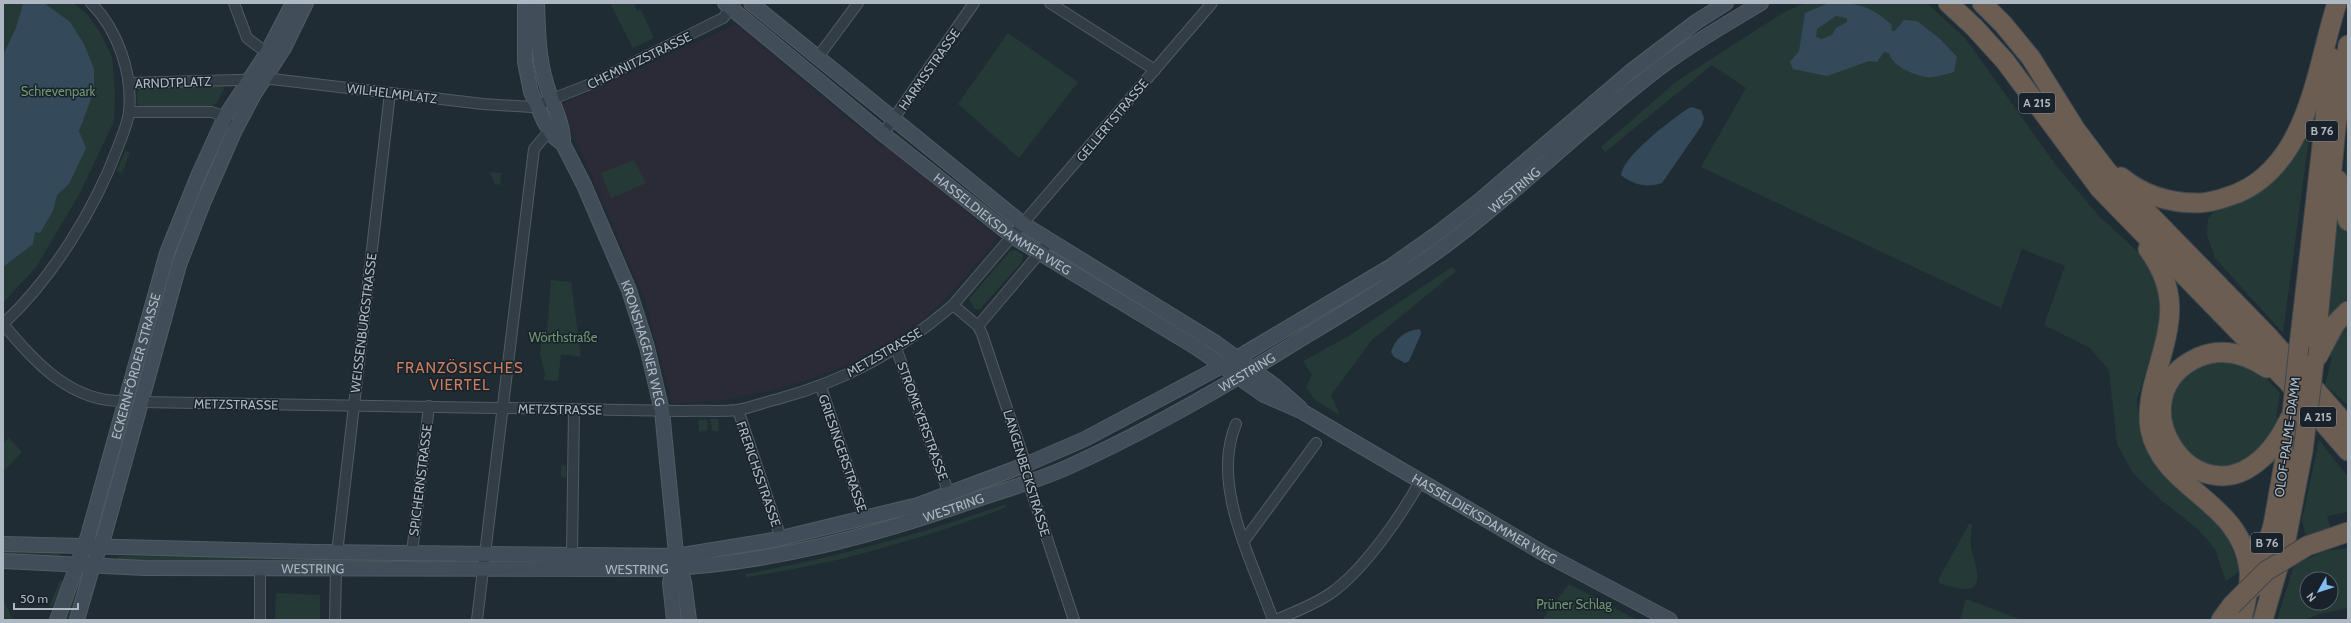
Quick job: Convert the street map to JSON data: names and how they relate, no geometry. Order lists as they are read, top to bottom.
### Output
{
  "streets": {
    "highway": ["A 215", "B 76", "OLOF-PALME-DAMM"],
    "main road": [
      "WESTRING",
      "HASSELDIEKSDAMMER WEG",
      "KRONSHAGENER WEG",
      "ECKERNFÖRDER STRASSE"
    ],
    "street": [
      "CHEMNITZSTRASSE",
      "HARMSSTRASSE",
      "ARNDTPLATZ",
      "WILHELMPLATZ",
      "GELLERTSTRASSE",
      "WEISSENBURGSTRASSE",
      "METZSTRASSE",
      "STROMEYERSTRASSE",
      "GRIESINGERSTRASSE",
      "LANGENBECKSTRASSE",
      "FRERICHSSTRASSE",
      "SPICHERNSTRASSE"
    ]
  },
  "crossings": [
    ["CHEMNITZSTRASSE", "WILHELMPLATZ"],
    ["CHEMNITZSTRASSE", "HASSELDIEKSDAMMER WEG"],
    ["CHEMNITZSTRASSE", "KRONSHAGENER WEG"],
    ["HARMSSTRASSE", "HASSELDIEKSDAMMER WEG"],
    ["ARNDTPLATZ", "WILHELMPLATZ"],
    ["ARNDTPLATZ", "ECKERNFÖRDER STRASSE"],
    ["WILHELMPLATZ", "WEISSENBURGSTRASSE"],
    ["WILHELMPLATZ", "KRONSHAGENER WEG"],
    ["WILHELMPLATZ", "ECKERNFÖRDER STRASSE"],
    ["A 215", "B 76"],
    ["A 215", "OLOF-PALME-DAMM"],
    ["GELLERTSTRASSE", "HASSELDIEKSDAMMER WEG"],
    ["GELLERTSTRASSE", "METZSTRASSE"],
    ["B 76", "OLOF-PALME-DAMM"],
    ["WESTRING", "HASSELDIEKSDAMMER WEG"],
    ["WESTRING", "WEISSENBURGSTRASSE"],
    ["WESTRING", "KRONSHAGENER WEG"],
    ["WESTRING", "ECKERNFÖRDER STRASSE"],
    ["WESTRING", "STROMEYERSTRASSE"],
    ["WESTRING", "GRIESINGERSTRASSE"],
    ["WESTRING", "LANGENBECKSTRASSE"],
    ["WESTRING", "FRERICHSSTRASSE"],
    ["WESTRING", "SPICHERNSTRASSE"],
    ["HASSELDIEKSDAMMER WEG", "METZSTRASSE"],
    ["WEISSENBURGSTRASSE", "METZSTRASSE"],
    ["KRONSHAGENER WEG", "METZSTRASSE"],
    ["METZSTRASSE", "ECKERNFÖRDER STRASSE"],
    ["METZSTRASSE", "STROMEYERSTRASSE"],
    ["METZSTRASSE", "GRIESINGERSTRASSE"],
    ["METZSTRASSE", "FRERICHSSTRASSE"],
    ["METZSTRASSE", "SPICHERNSTRASSE"]
  ],
  "districts": ["FRANZÖSISCHES VIERTEL"],
  "parks": ["Schrevenpark", "Wörthstraße", "Prüner Schlag"],
  "scale_bar": "50 m",
  "north": "bottom left"
}
